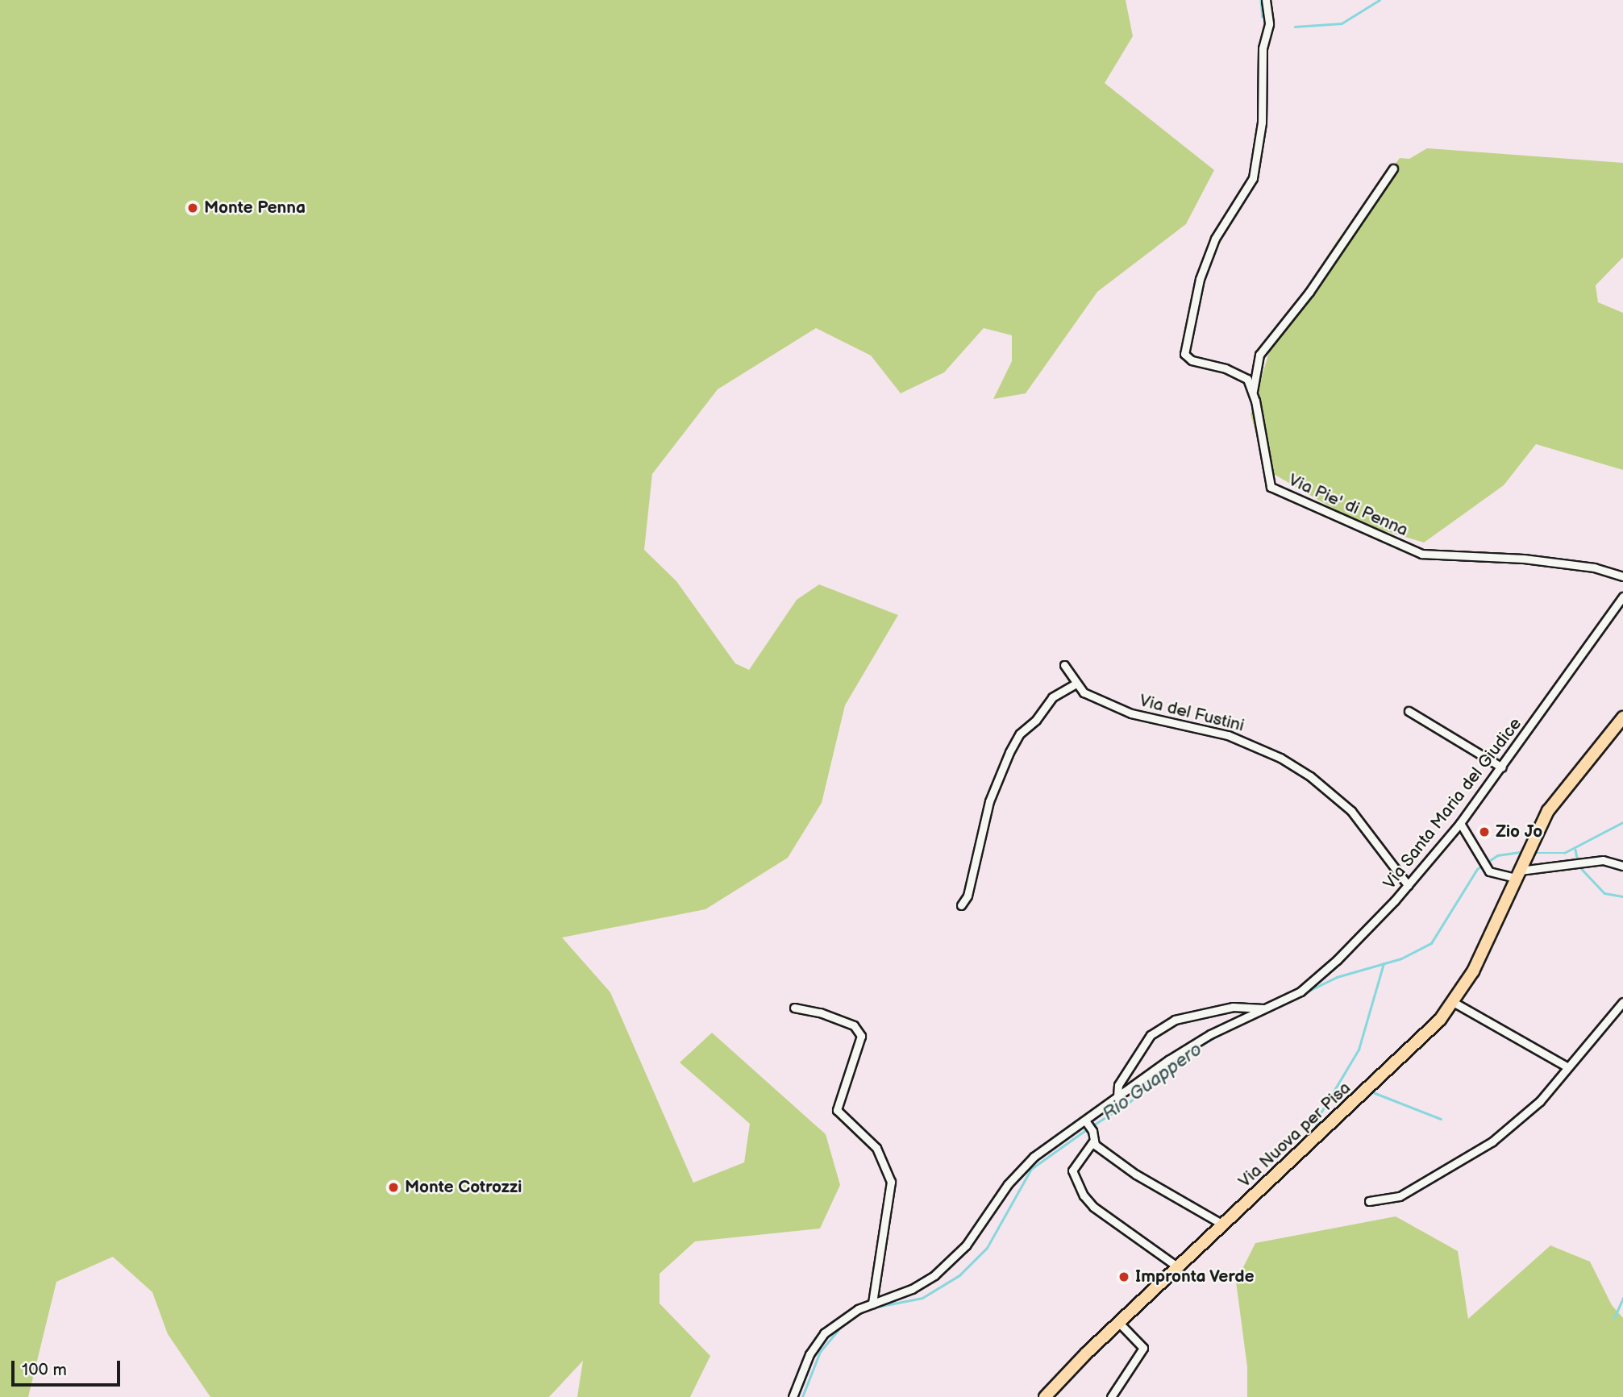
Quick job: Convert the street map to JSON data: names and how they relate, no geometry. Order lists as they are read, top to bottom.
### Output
{
  "streets": {
    "main road": ["Via Nuova per Pisa"],
    "street": ["Via Pie' di Penna", "Via del Fustini", "Via Santa Maria del Giudice"]
  },
  "crossings": [
    ["Via del Fustini", "Via Santa Maria del Giudice"]
  ],
  "water": ["Rio Guappero"],
  "places": [
    "Monte Penna",
    "Zio Jo",
    "Monte Cotrozzi",
    "Impronta Verde"
  ],
  "scale_bar": "100 m"
}
